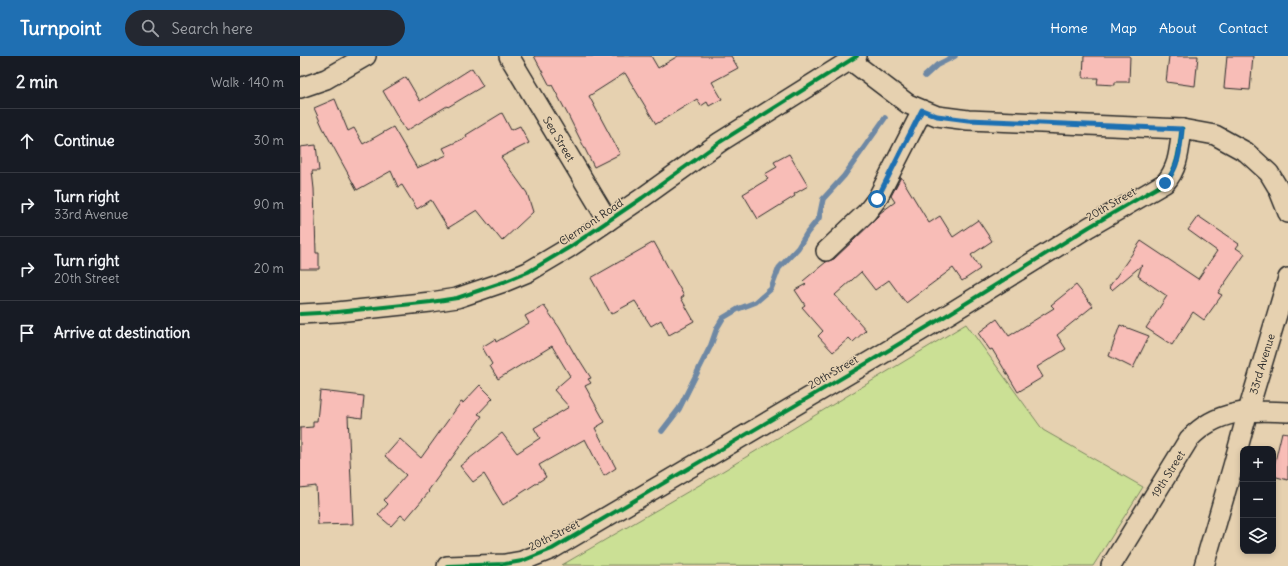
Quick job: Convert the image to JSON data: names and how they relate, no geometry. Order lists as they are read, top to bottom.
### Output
{
  "streets": {
    "street": [
      "Sea Street",
      "20th Street",
      "Clermont Road",
      "33rd Avenue",
      "19th Street"
    ]
  },
  "crossings": [
    ["Sea Street", "Clermont Road"],
    ["33rd Avenue", "19th Street"]
  ],
  "page": {
    "header": "Turnpoint",
    "search": "Search here",
    "nav": [
      "Home",
      "Map",
      "About",
      "Contact"
    ],
    "heading": ["2 min", "Walk · 140 m"],
    "list": [
      ["Continue", "30 m"],
      ["Turn right", "33rd Avenue", "90 m"],
      ["Turn right", "20th Street", "20 m"],
      "Arrive at destination"
    ],
    "map_buttons": ["+", "−"]
  }
}
